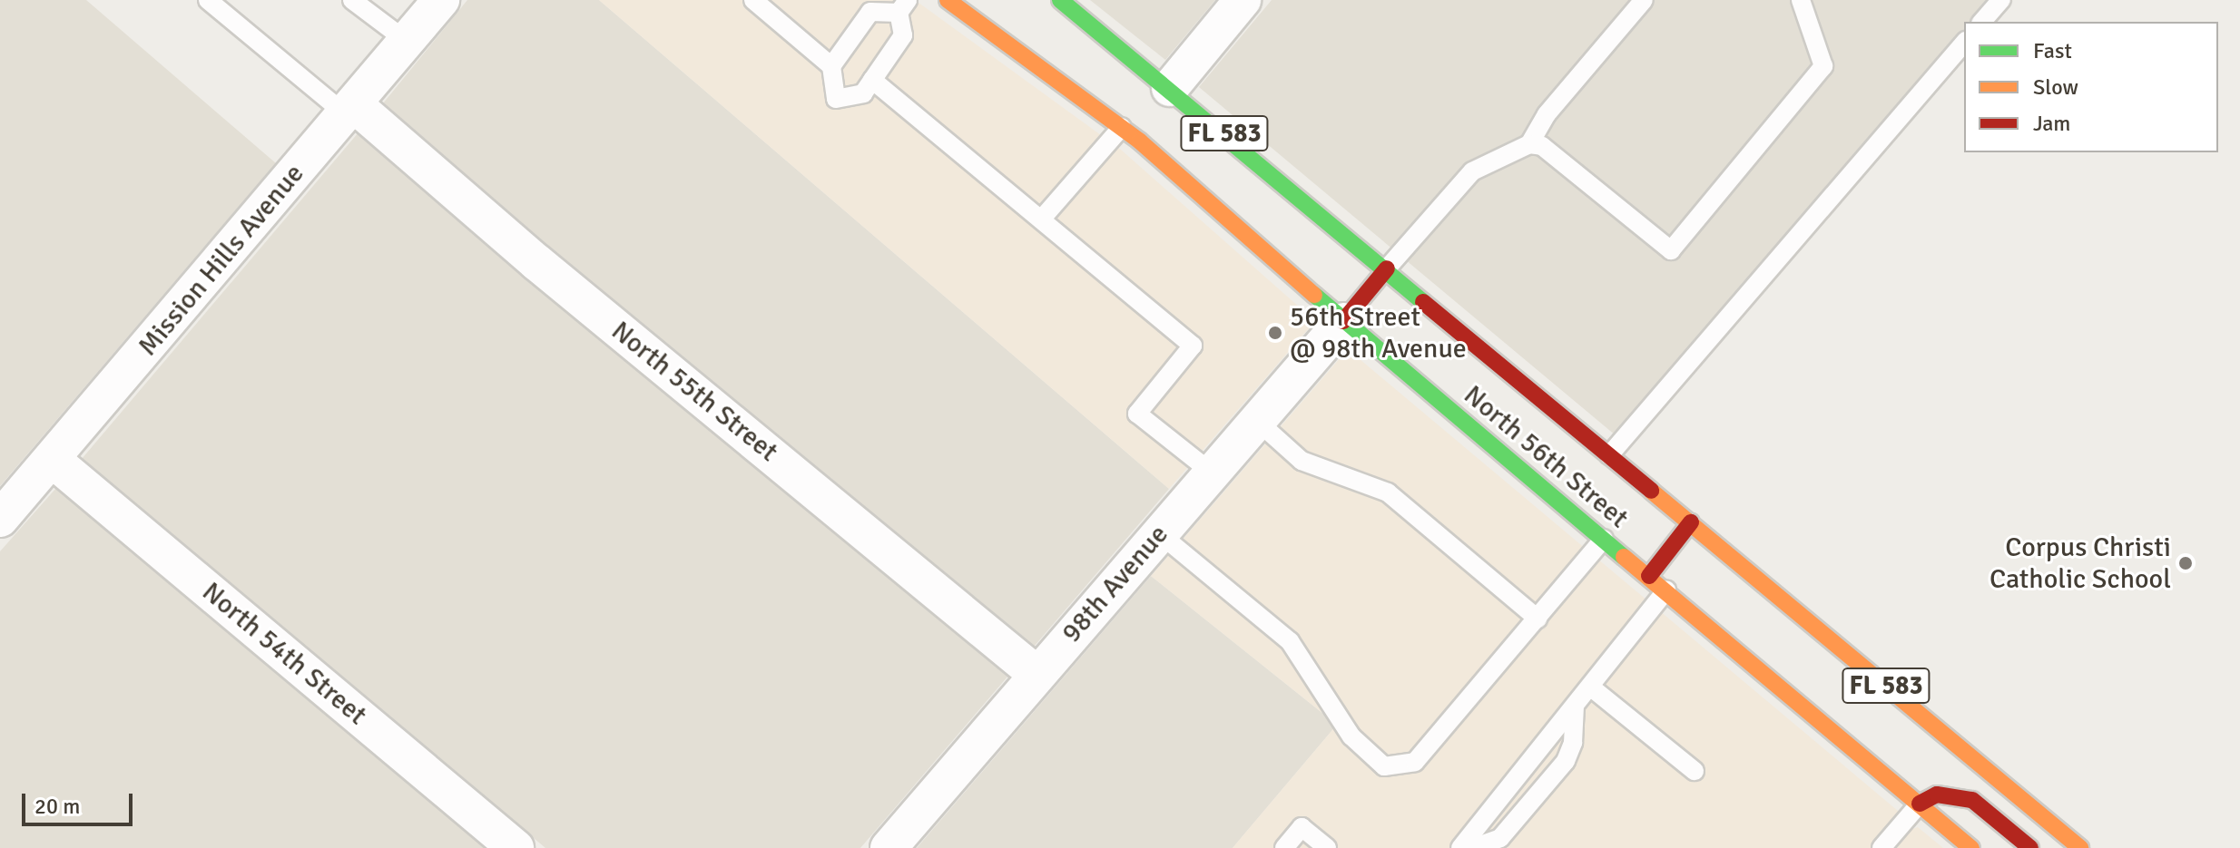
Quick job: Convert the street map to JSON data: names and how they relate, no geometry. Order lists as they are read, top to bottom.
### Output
{
  "streets": {
    "main road": ["FL 583", "North 56th Street"],
    "street": [
      "Mission Hills Avenue",
      "North 55th Street",
      "98th Avenue",
      "North 54th Street"
    ]
  },
  "crossings": [
    ["Mission Hills Avenue", "North 55th Street"],
    ["Mission Hills Avenue", "North 54th Street"],
    ["North 55th Street", "98th Avenue"],
    ["North 56th Street", "98th Avenue"]
  ],
  "places": ["56th Street @ 98th Avenue", "Corpus Christi Catholic School"],
  "legend": ["Fast", "Slow", "Jam"],
  "scale_bar": "20 m"
}
